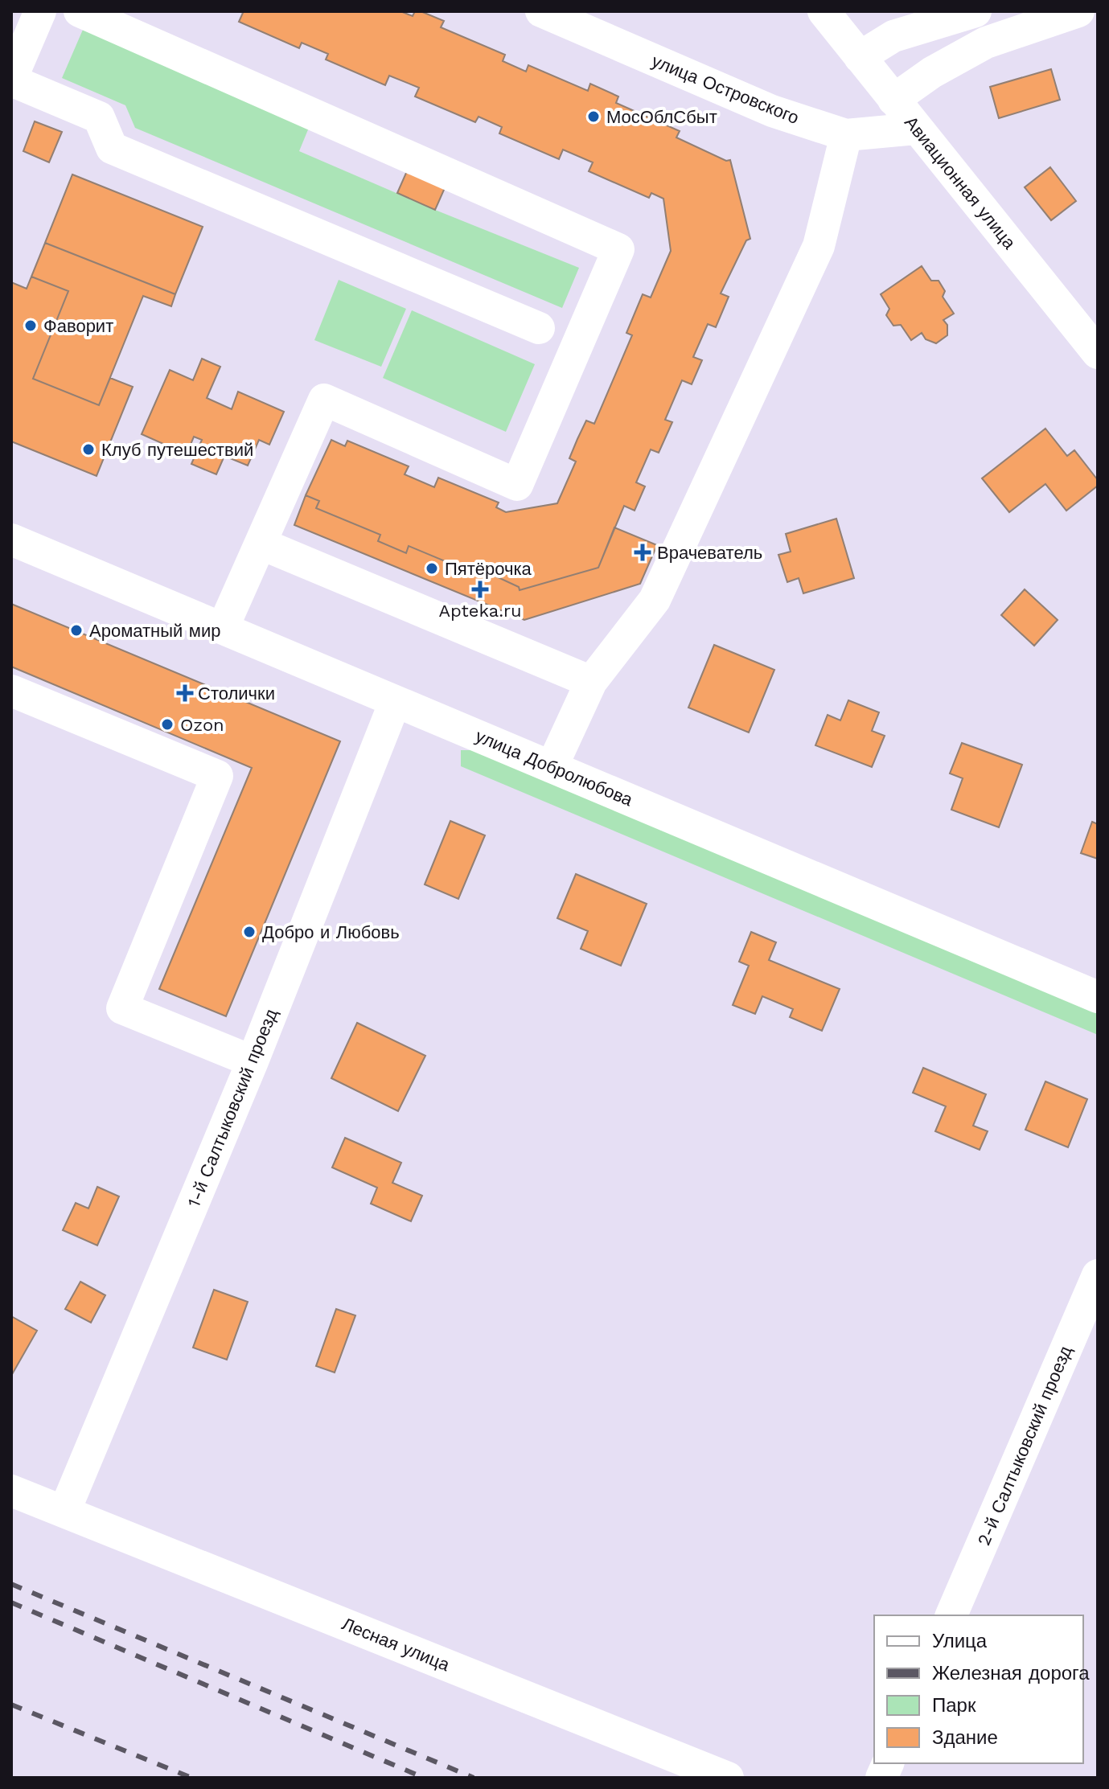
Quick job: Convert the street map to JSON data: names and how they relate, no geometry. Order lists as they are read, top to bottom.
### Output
{
  "streets": {
    "street": [
      "улица Островского",
      "Авиационная улица",
      "улица Добролюбова",
      "1-й Салтыковский проезд",
      "2-й Салтыковский проезд",
      "Лесная улица"
    ]
  },
  "crossings": [
    ["улица Островского", "Авиационная улица"],
    ["улица Добролюбова", "1-й Салтыковский проезд"],
    ["1-й Салтыковский проезд", "Лесная улица"]
  ],
  "places": {
    "other": [
      "МосОблСбыт",
      "Фаворит",
      "Клуб путешествий",
      "Пятёрочка",
      "Ароматный мир",
      "Ozon",
      "Добро и Любовь"
    ],
    "health": ["Врачеватель", "Apteka.ru", "Столички"]
  },
  "legend": [
    "Улица",
    "Железная дорога",
    "Парк",
    "Здание"
  ]
}
